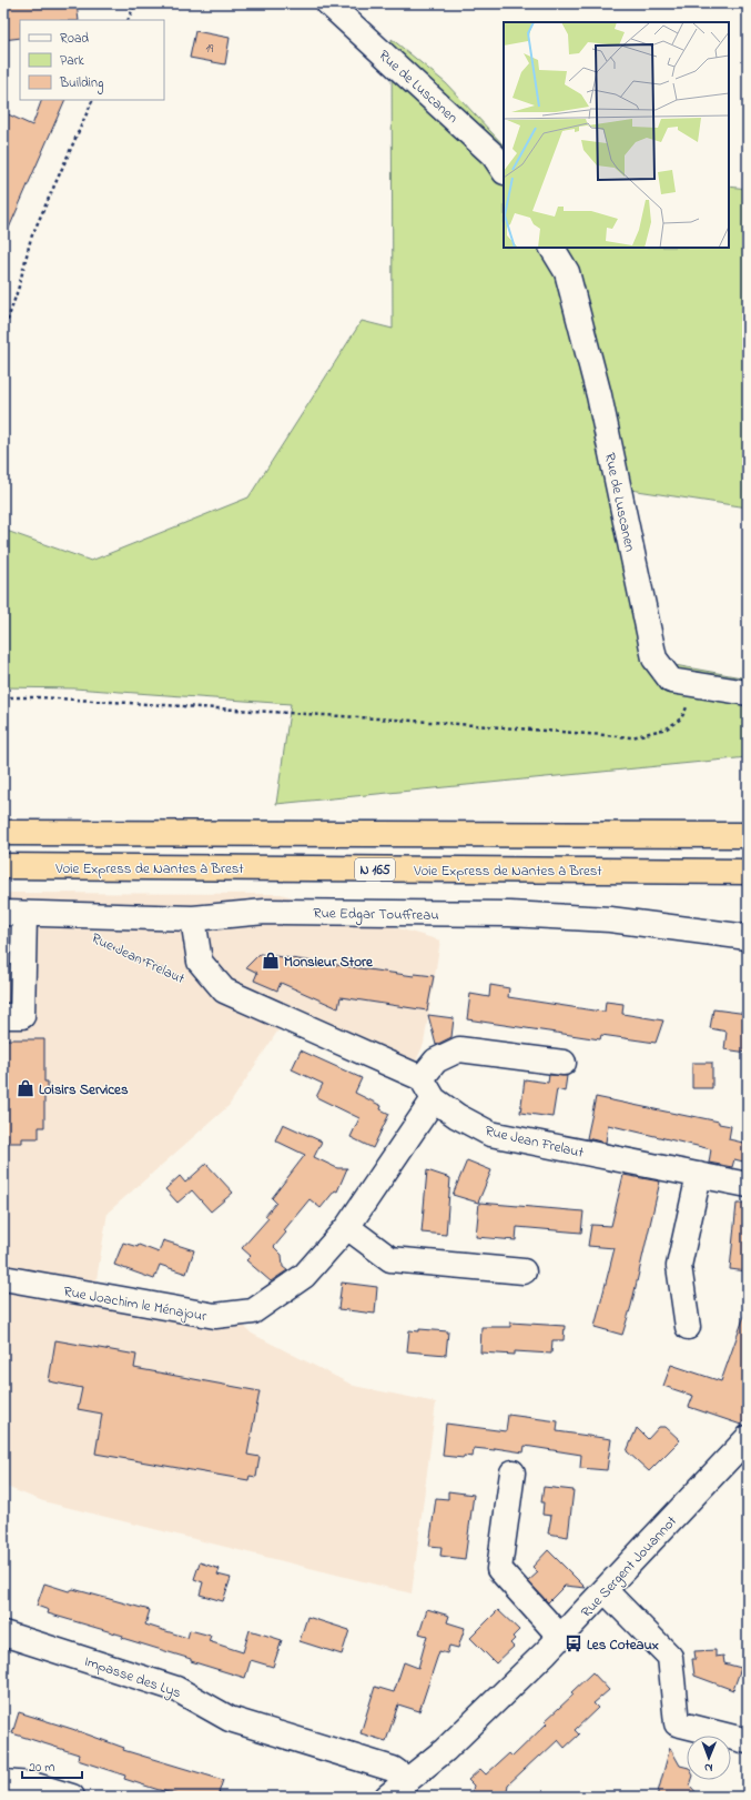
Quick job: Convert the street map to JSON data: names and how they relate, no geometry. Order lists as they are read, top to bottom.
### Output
{
  "streets": {
    "highway": ["Voie Express de Nantes à Brest", "N 165"],
    "street": [
      "Rue de Luscanen",
      "Rue Edgar Touffreau",
      "Rue Jean Frelaut",
      "Rue Joachim le Ménajour",
      "Rue Sergent Jouannot",
      "Impasse des Lys"
    ]
  },
  "crossings": [
    ["Rue Edgar Touffreau", "Rue Jean Frelaut"],
    ["Rue Jean Frelaut", "Rue Joachim le Ménajour"],
    ["Rue Sergent Jouannot", "Impasse des Lys"]
  ],
  "places": {
    "shop": ["Monsieur Store", "Loisirs Services"],
    "bus stop": ["Les Coteaux"]
  },
  "house_numbers": ["19"],
  "legend": ["Road", "Park", "Building"],
  "scale_bar": "20 m",
  "north": "bottom"
}
